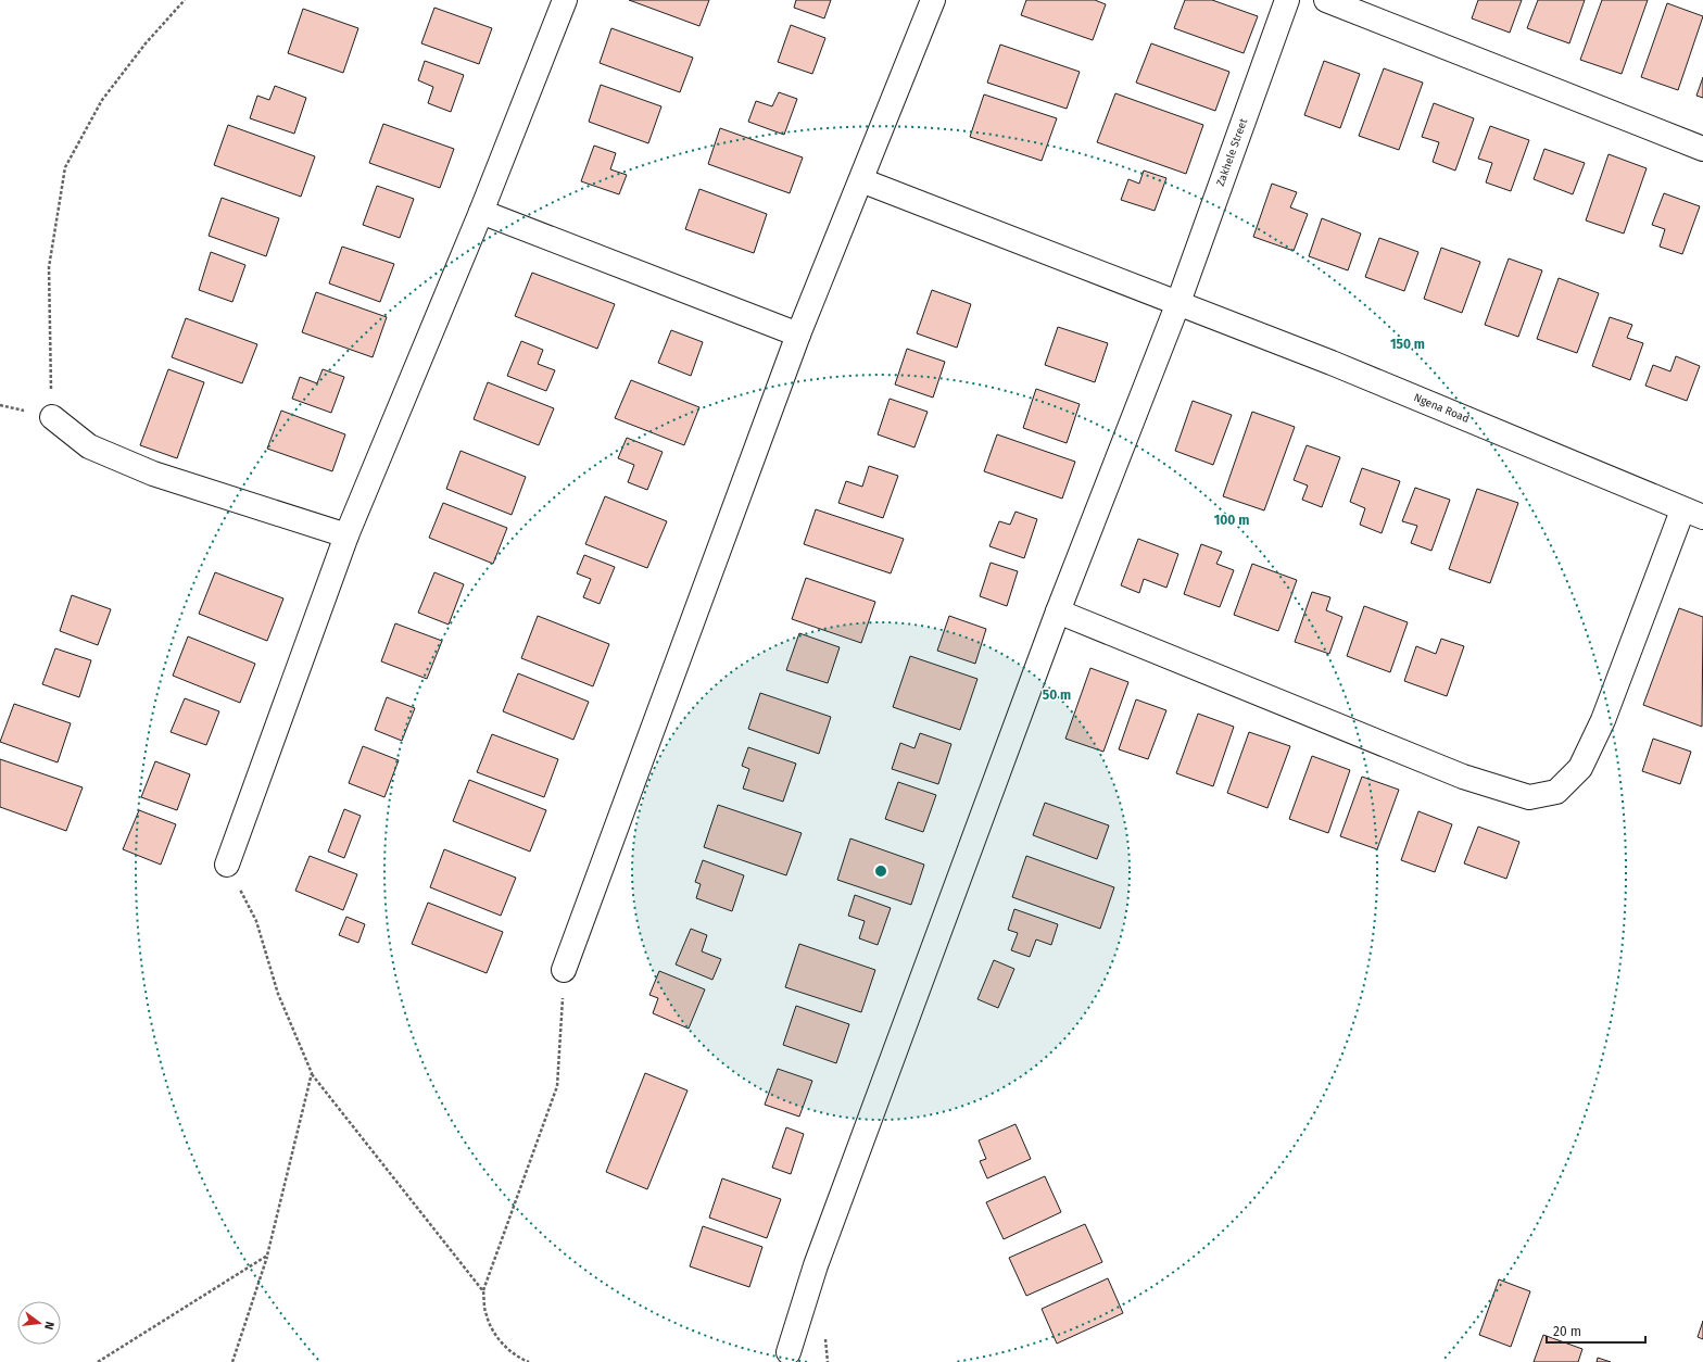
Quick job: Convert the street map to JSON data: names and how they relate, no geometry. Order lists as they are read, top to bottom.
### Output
{
  "streets": {
    "street": ["Zakhele Street", "Ngena Road"]
  },
  "crossings": [
    ["Zakhele Street", "Ngena Road"]
  ],
  "scale_bar": "20 m",
  "north": "right",
  "rings": ["150 m", "100 m", "50 m"]
}
